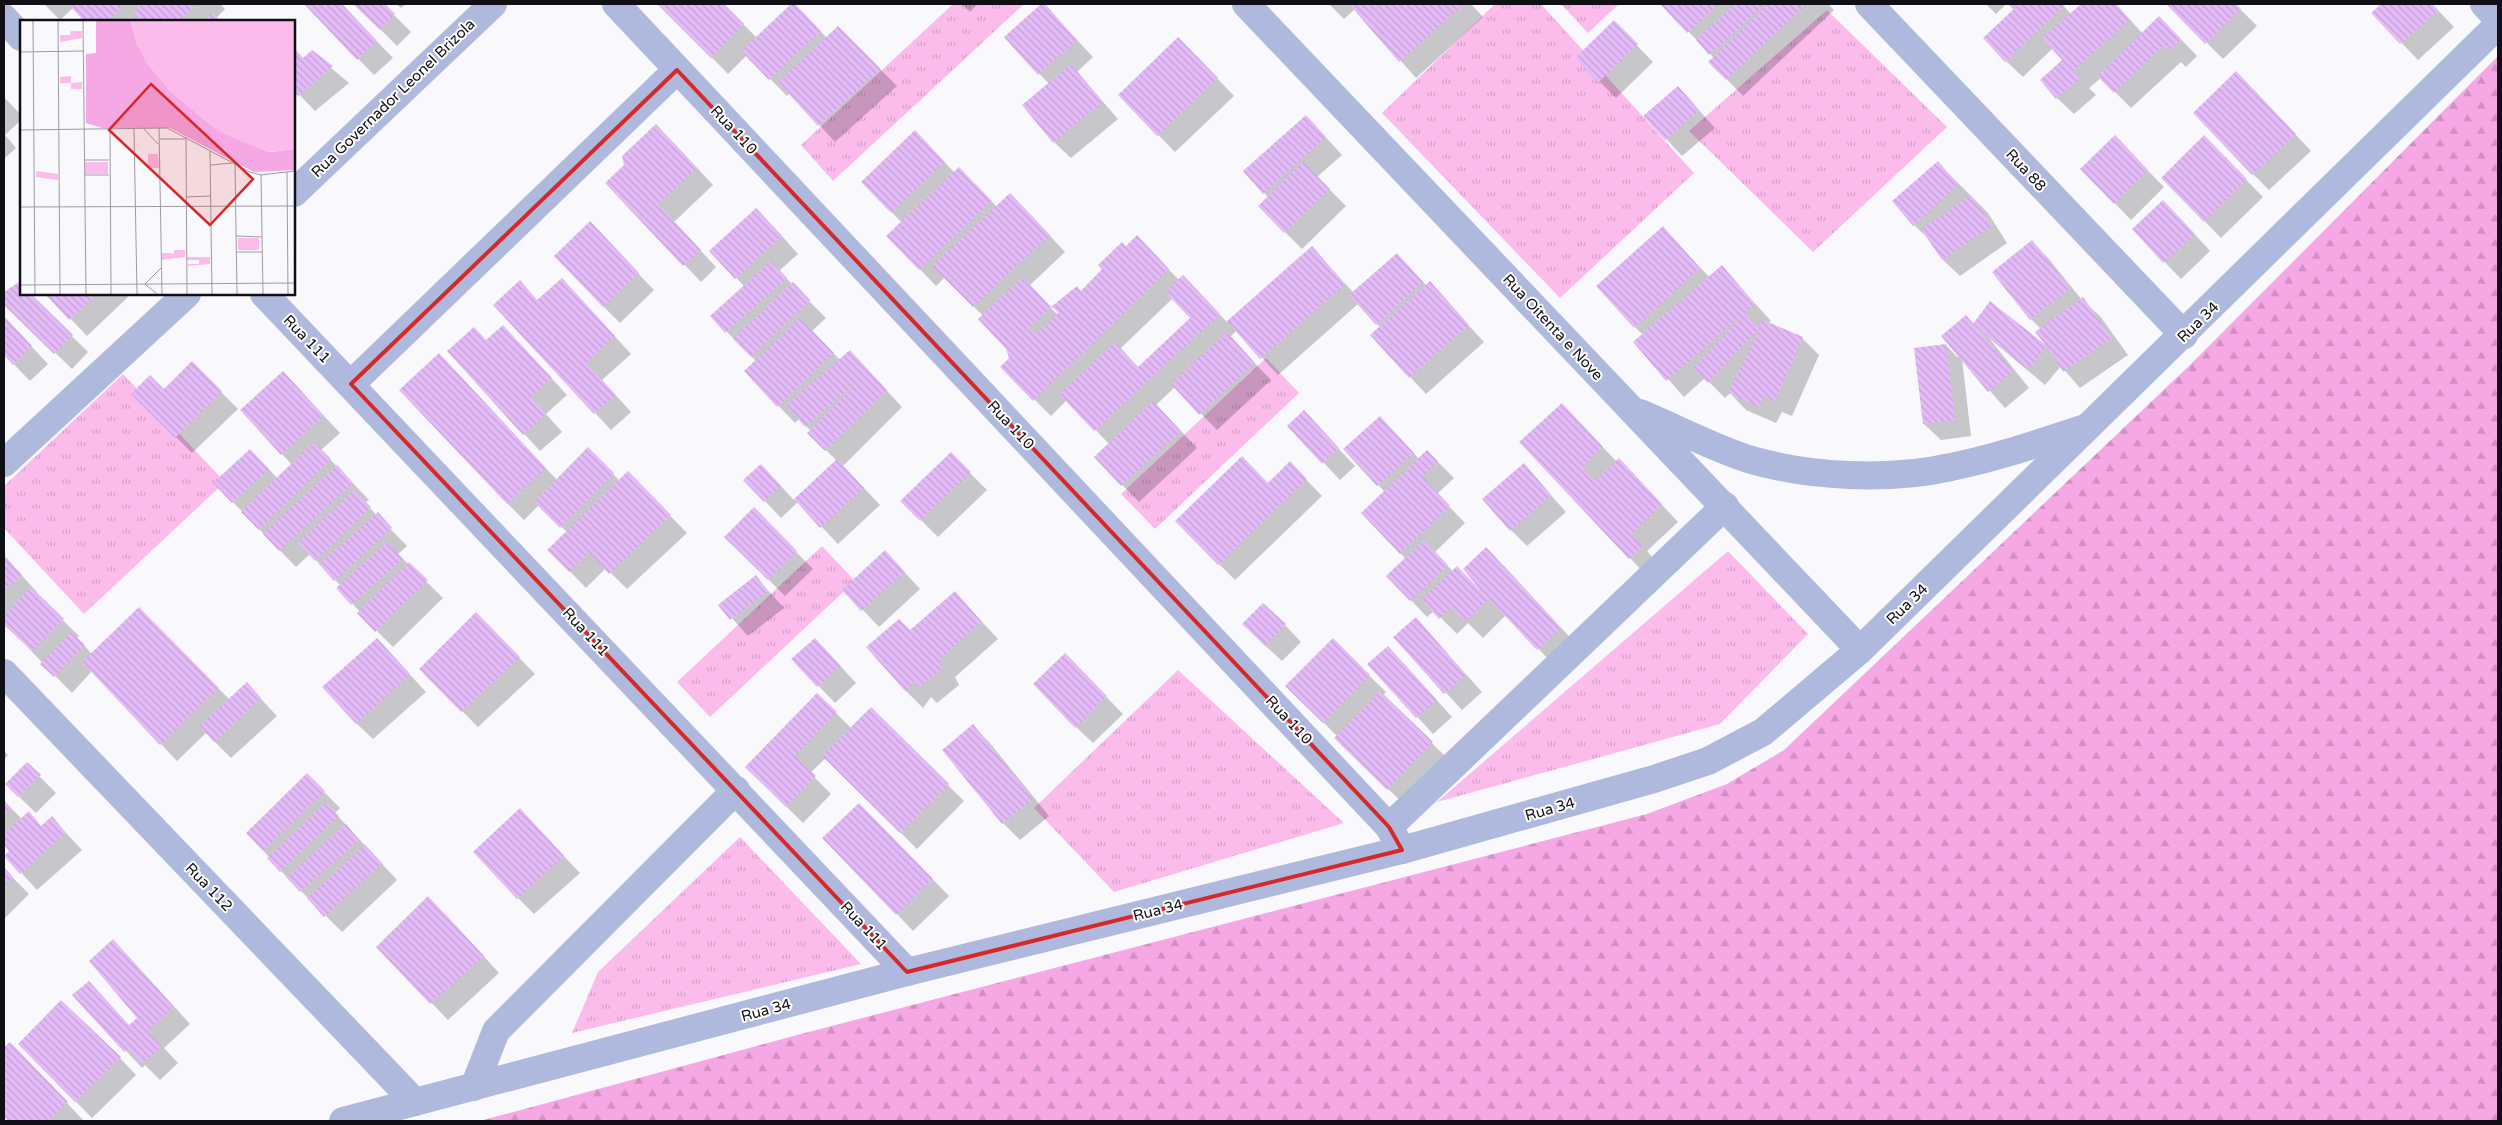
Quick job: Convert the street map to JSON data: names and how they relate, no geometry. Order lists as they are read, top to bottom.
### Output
{
  "streets": {
    "street": [
      "Rua Governador Leonel Brizola",
      "Rua 110",
      "Rua 88",
      "Rua 34",
      "Rua Oitenta e Nove",
      "Rua 111",
      "Rua 112"
    ]
  },
  "crossings": [
    ["Rua 110", "Rua 34"],
    ["Rua 88", "Rua 34"],
    ["Rua 34", "Rua Oitenta e Nove"],
    ["Rua 34", "Rua 111"],
    ["Rua 34", "Rua 112"]
  ]
}
